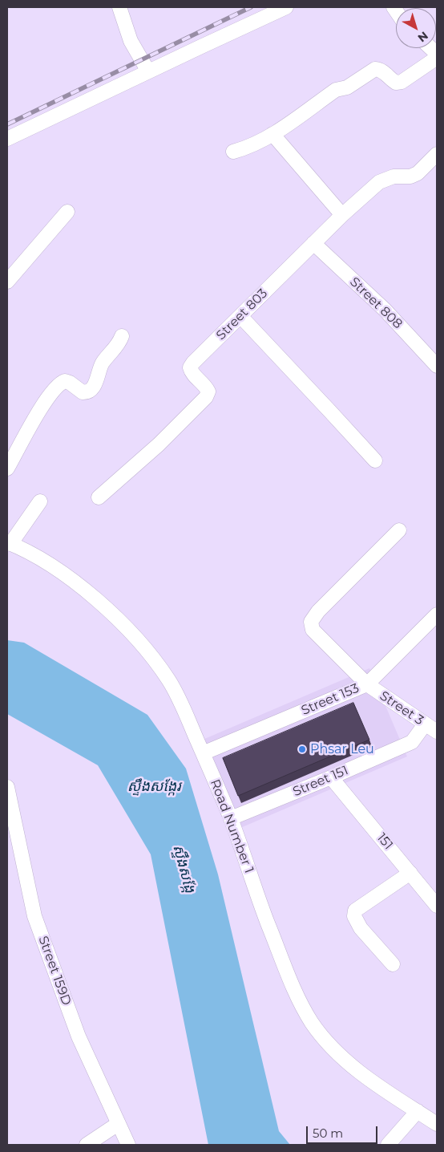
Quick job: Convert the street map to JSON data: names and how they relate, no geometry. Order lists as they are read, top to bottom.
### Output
{
  "streets": {
    "street": [
      "Street 808",
      "Street 803",
      "Street 153",
      "Street 3",
      "Street 151",
      "Road Number 1",
      "151",
      "Street 159D"
    ]
  },
  "crossings": [
    ["Street 808", "Street 803"],
    ["Street 153", "Street 3"],
    ["Street 153", "Road Number 1"],
    ["Street 3", "Street 151"],
    ["Street 151", "Road Number 1"],
    ["Street 151", "151"]
  ],
  "water": ["ស្ទឹងសង្កែរ", "ស្ទឹងសង្កែ"],
  "places": ["Phsar Leu"],
  "scale_bar": "50 m",
  "north": "bottom right"
}
